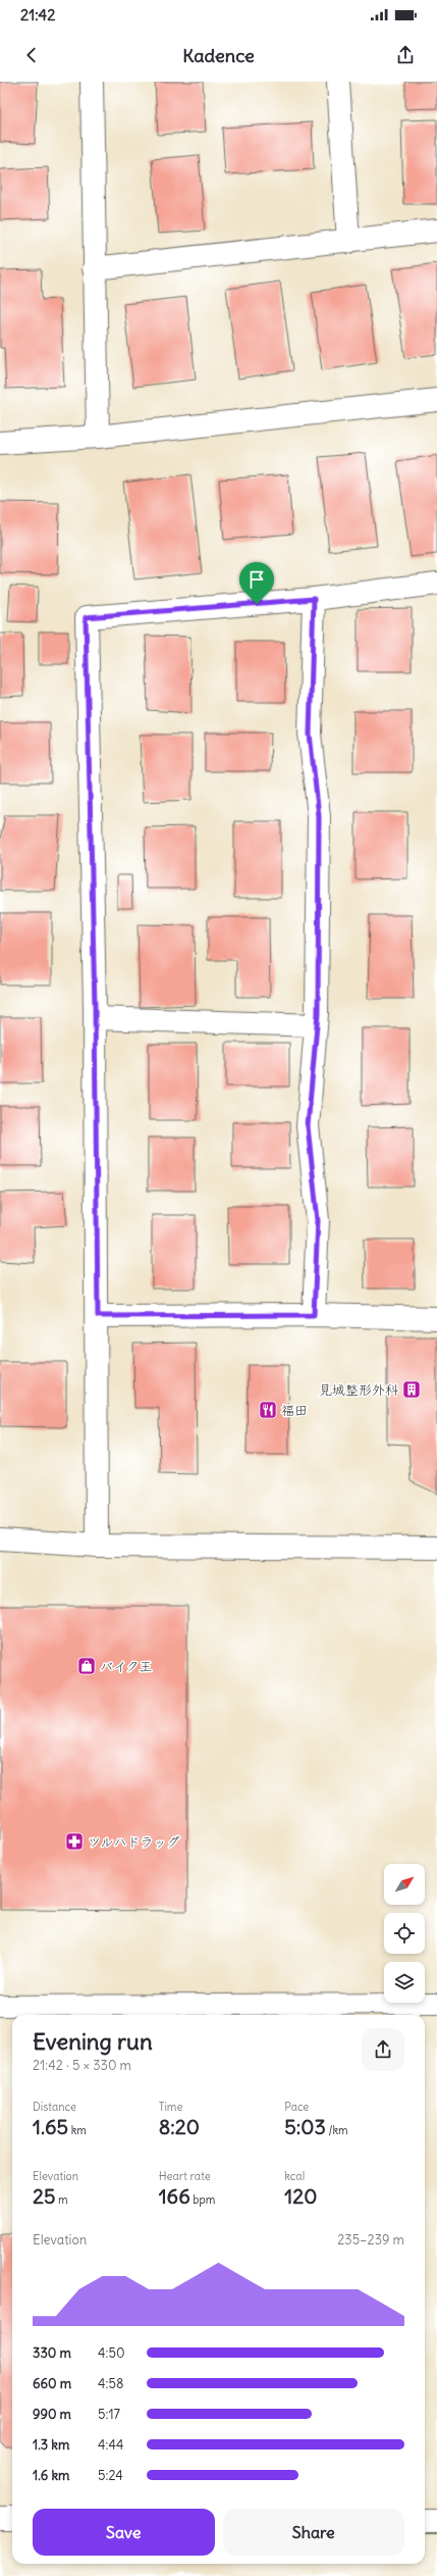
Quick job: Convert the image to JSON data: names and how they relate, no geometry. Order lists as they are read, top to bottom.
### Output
{
  "places": {
    "building": ["見城整形外科"],
    "restaurant": ["福田"],
    "shop": ["バイク王"],
    "pharmacy": ["ツルハドラッグ"]
  },
  "north": "top right",
  "page": {
    "status": "21:42",
    "header": "Kadence",
    "heading": ["Evening run", "21:42 · 5 × 330 m"],
    "stats": [
      ["Distance", "1.65 km"],
      ["Time", "8:20"],
      ["Pace", "5:03 /km"],
      ["Elevation", "25 m"],
      ["Heart rate", "166 bpm"],
      ["kcal", "120"]
    ],
    "chart": ["Elevation", "235–239 m"],
    "list": [
      {
        "name": "330 m",
        "note": "4:50"
      },
      {
        "name": "660 m",
        "note": "4:58"
      },
      {
        "name": "990 m",
        "note": "5:17"
      },
      {
        "name": "1.3 km",
        "note": "4:44"
      },
      {
        "name": "1.6 km",
        "note": "5:24"
      }
    ],
    "buttons": ["Save", "Share"]
  }
}
